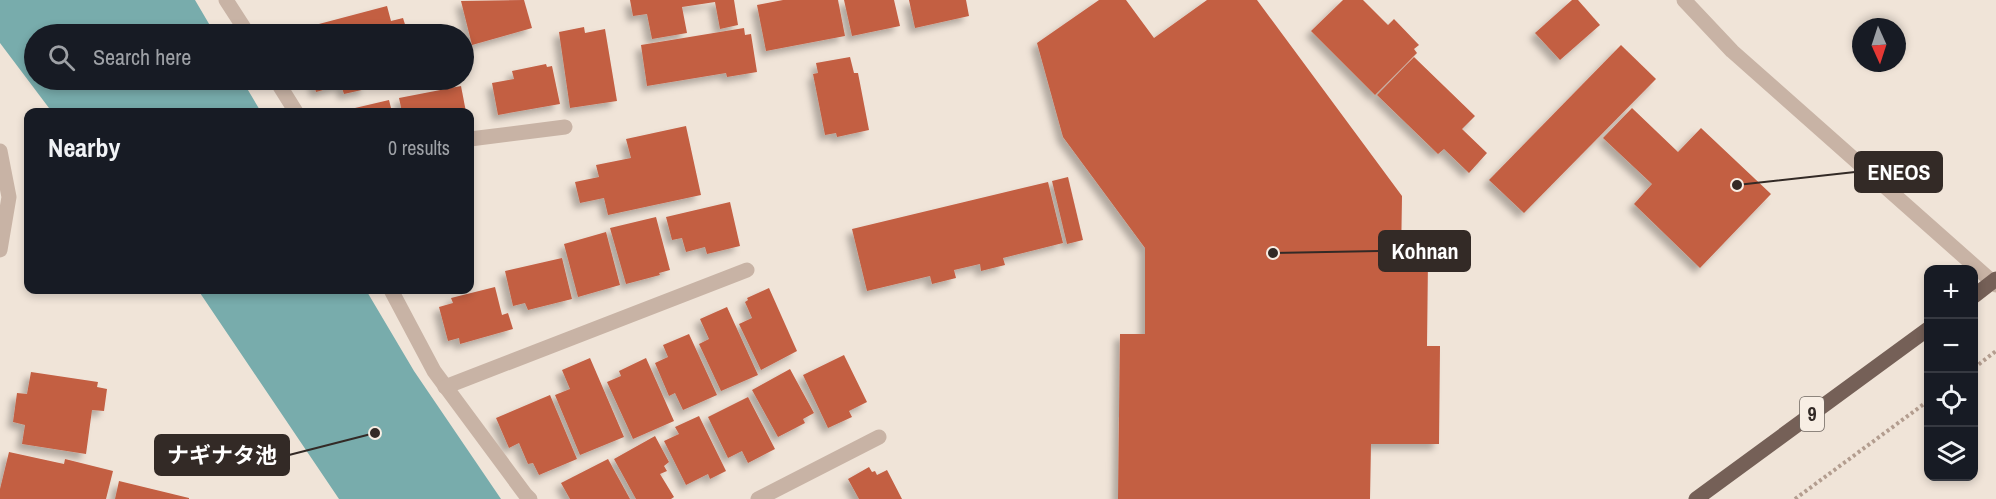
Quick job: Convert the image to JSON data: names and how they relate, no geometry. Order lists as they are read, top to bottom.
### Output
{
  "streets": {
    "main road": ["9"]
  },
  "places": ["ENEOS", "Kohnan", "ナギナタ池"],
  "north": "bottom",
  "page": {
    "search": "Search here",
    "heading": ["Nearby", "0 results"],
    "map_buttons": ["+", "−"]
  }
}
